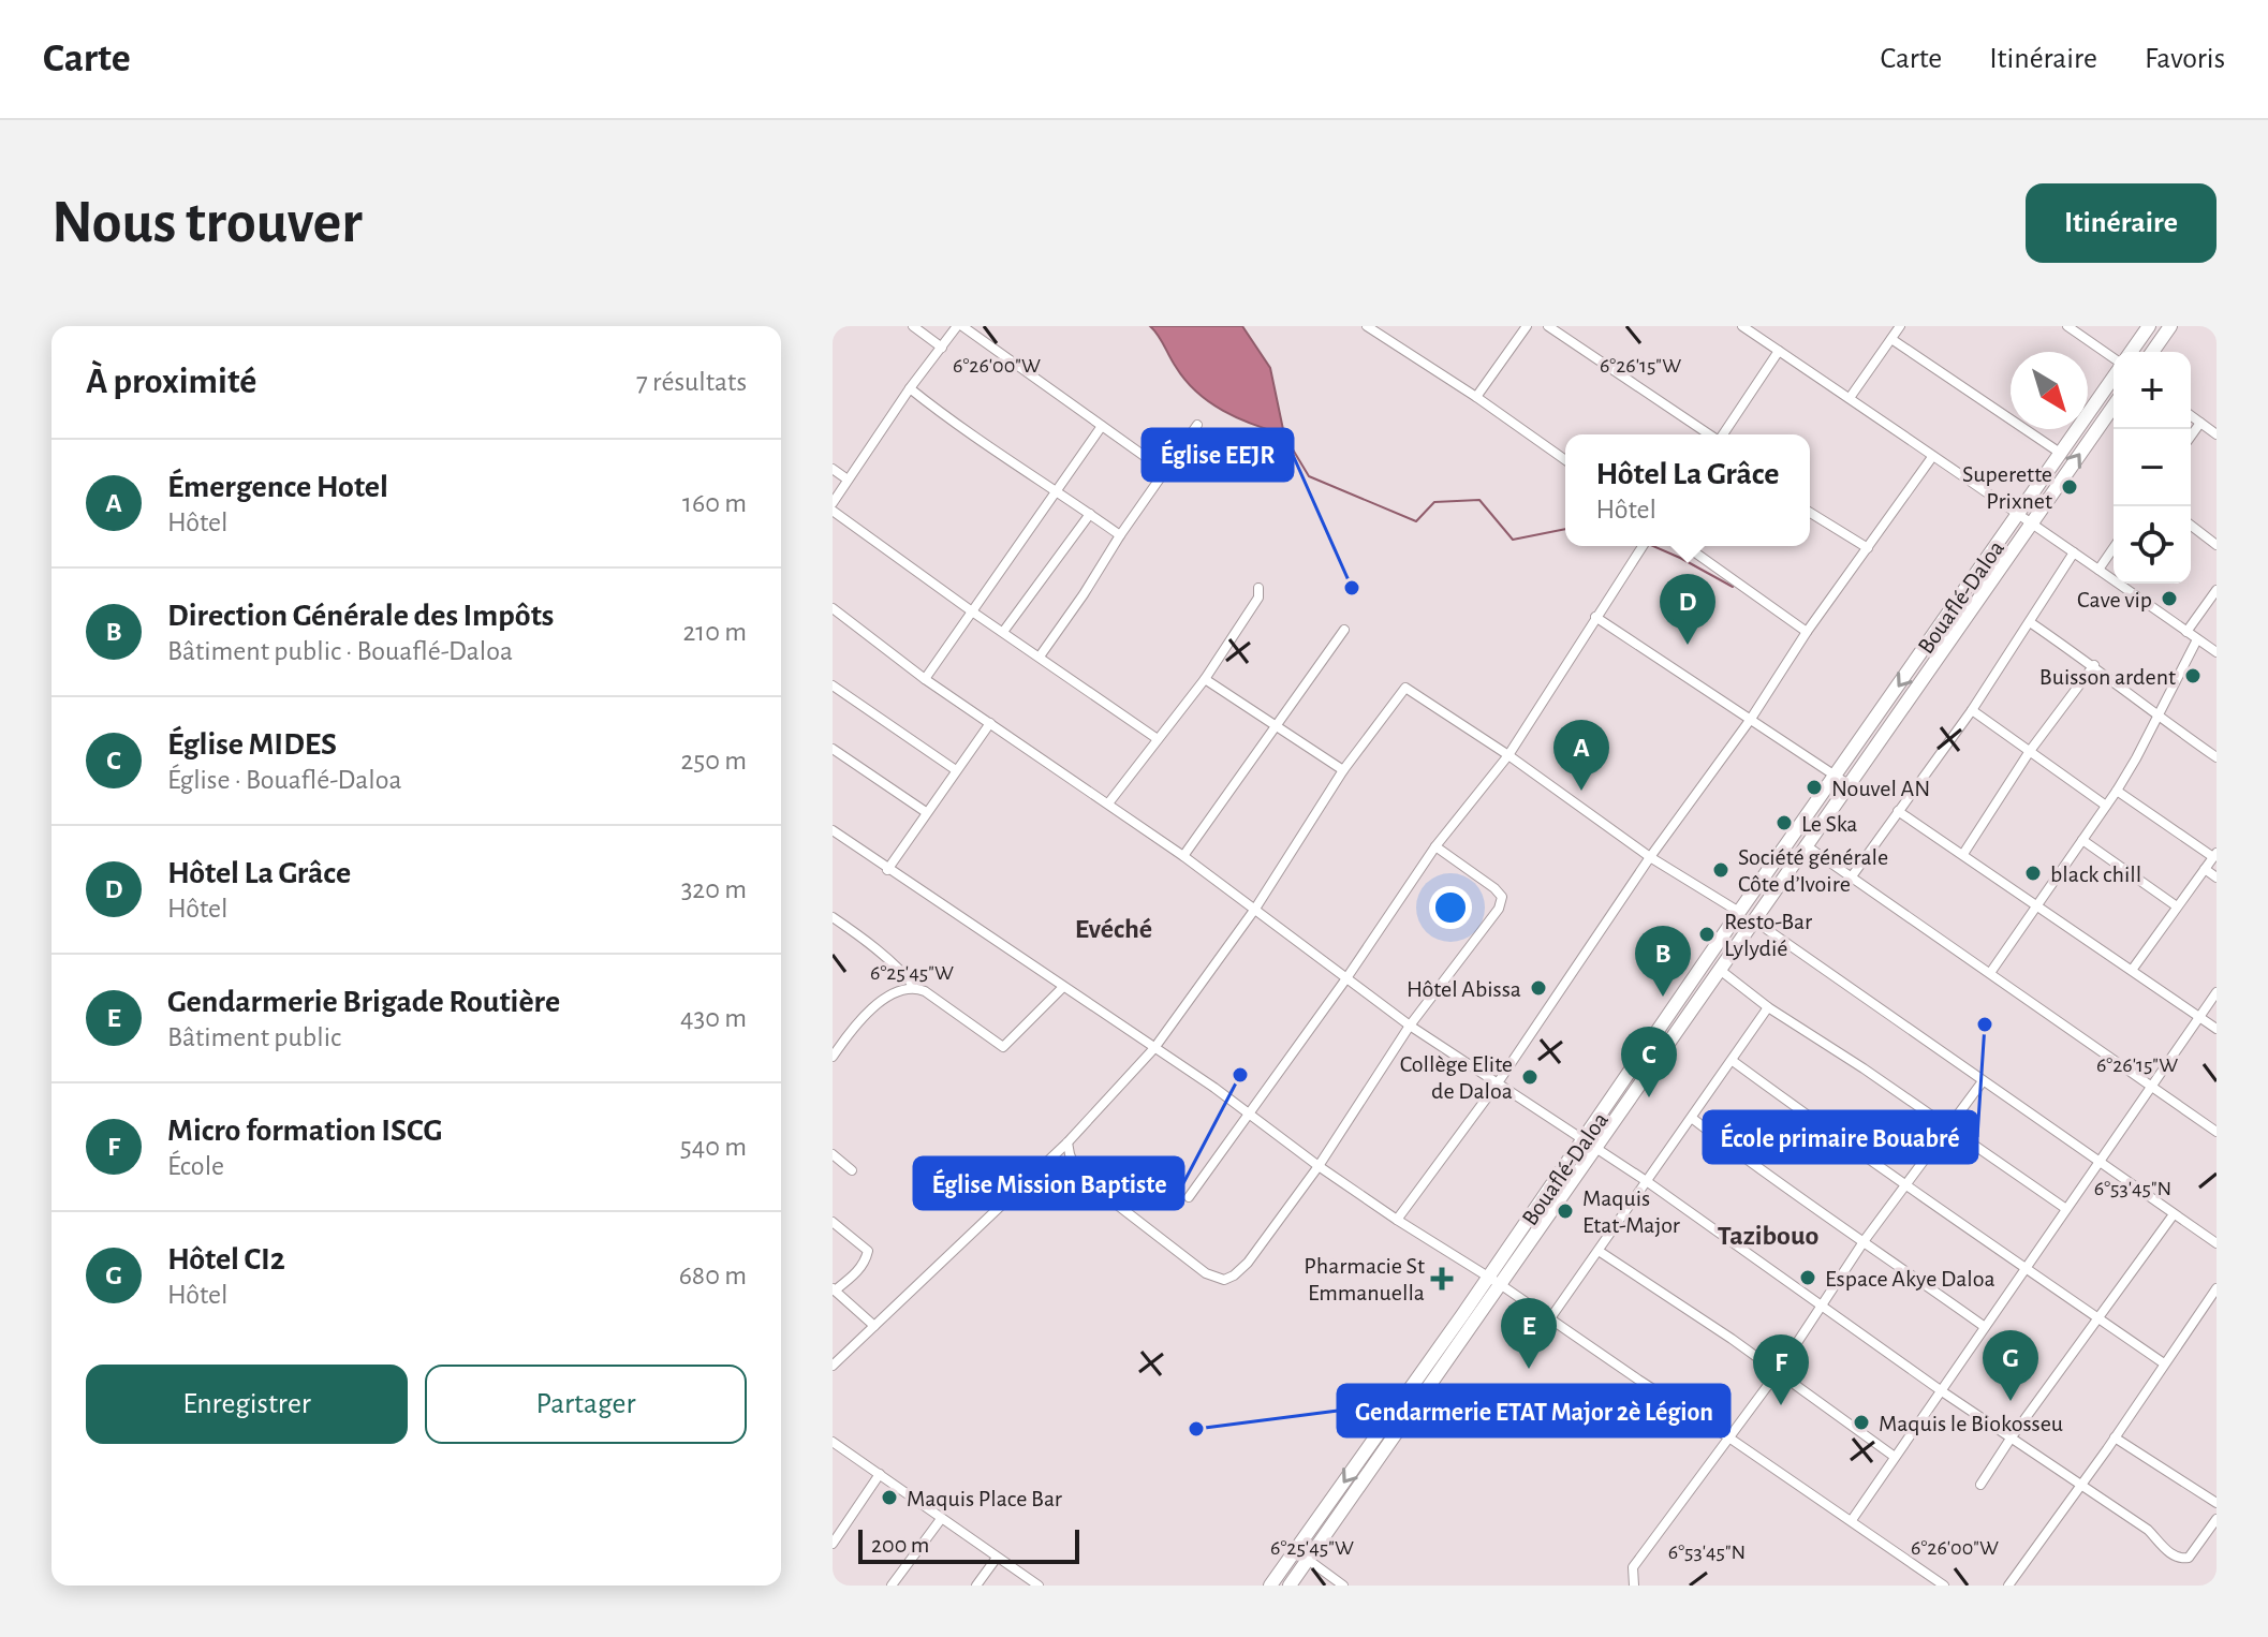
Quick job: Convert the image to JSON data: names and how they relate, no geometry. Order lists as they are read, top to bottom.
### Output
{
  "streets": {
    "highway": ["Bouaflé-Daloa"]
  },
  "districts": ["Evéché", "Tazibouo"],
  "places": {
    "other": [
      "Superette Prixnet",
      "Église EEJR",
      "Cave vip",
      "Buisson ardent",
      "Nouvel AN",
      "Le Ska",
      "Société générale Côte d’Ivoire",
      "black chill",
      "Resto-Bar Lylydié",
      "Hôtel Abissa",
      "École primaire Bouabré",
      "Église Mission Baptiste",
      "Collège Elite de Daloa",
      "Maquis Etat-Major",
      "Espace Akye Daloa",
      "Maquis le Biokosseu",
      "Gendarmerie ETAT Major 2è Légion",
      "Maquis Place Bar"
    ],
    "health": ["Pharmacie St Emmanuella"]
  },
  "scale_bar": "200 m",
  "north": "bottom right",
  "page": {
    "header": "Carte",
    "nav": ["Carte", "Itinéraire", "Favoris"],
    "buttons": [
      "Itinéraire",
      ["Enregistrer", "Partager"]
    ],
    "title": "Nous trouver",
    "heading": ["À proximité", "7 résultats"],
    "map_buttons": ["+", "−"],
    "popup": ["Hôtel La Grâce", "Hôtel"],
    "list": [
      {
        "mark": "A",
        "name": "Émergence Hotel",
        "note": "Hôtel",
        "value": "160 m"
      },
      {
        "mark": "B",
        "name": "Direction Générale des Impôts",
        "note": "Bâtiment public · Bouaflé-Daloa",
        "value": "210 m"
      },
      {
        "mark": "C",
        "name": "Église MIDES",
        "note": "Église · Bouaflé-Daloa",
        "value": "250 m"
      },
      {
        "mark": "D",
        "name": "Hôtel La Grâce",
        "note": "Hôtel",
        "value": "320 m"
      },
      {
        "mark": "E",
        "name": "Gendarmerie Brigade Routière",
        "note": "Bâtiment public",
        "value": "430 m"
      },
      {
        "mark": "F",
        "name": "Micro formation ISCG",
        "note": "École",
        "value": "540 m"
      },
      {
        "mark": "G",
        "name": "Hôtel CI2",
        "note": "Hôtel",
        "value": "680 m"
      }
    ],
    "pins": [
      "D",
      "A",
      "B",
      "C",
      "E",
      "G",
      "F"
    ],
    "scale": "200 m"
  },
  "coordinates": [
    "6°26'15\"W",
    "6°26'00\"W",
    "6°25'45\"W",
    "6°53'45\"N"
  ]
}
